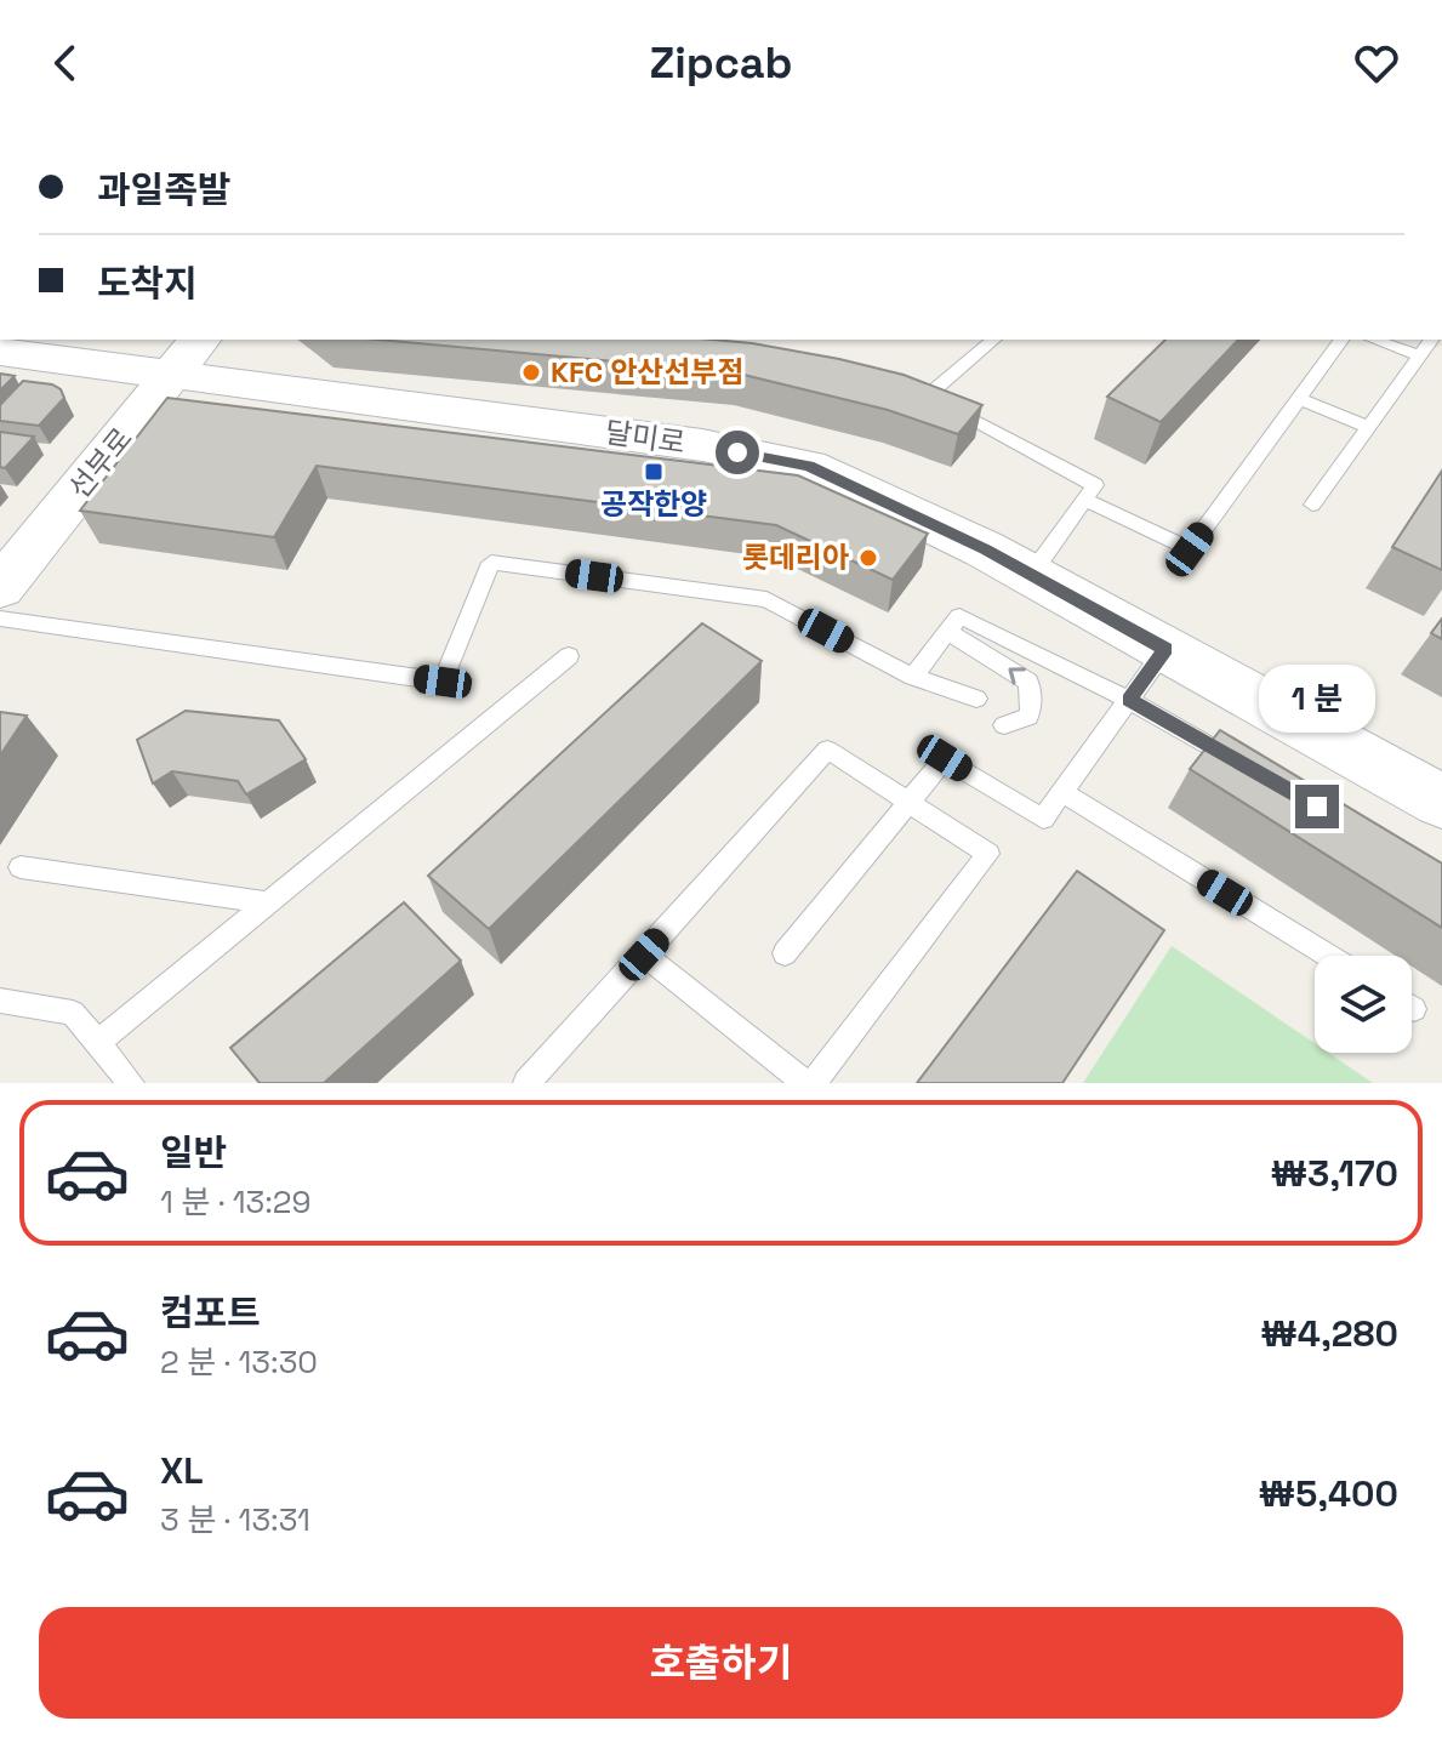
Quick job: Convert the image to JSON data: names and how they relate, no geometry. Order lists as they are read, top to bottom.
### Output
{
  "streets": {
    "street": ["달미로", "선부로"]
  },
  "crossings": [
    ["달미로", "선부로"]
  ],
  "places": {
    "other": ["KFC 안산선부점", "롯데리아"],
    "transit": ["공작한양"]
  },
  "page": {
    "header": "Zipcab",
    "banner": ["과일족발", "도착지"],
    "bubble": "1 분",
    "list": [
      {
        "name": "일반",
        "note": "1 분 · 13:29",
        "value": "₩3,170"
      },
      {
        "name": "컴포트",
        "note": "2 분 · 13:30",
        "value": "₩4,280"
      },
      {
        "name": "XL",
        "note": "3 분 · 13:31",
        "value": "₩5,400"
      }
    ],
    "buttons": "호출하기"
  }
}
